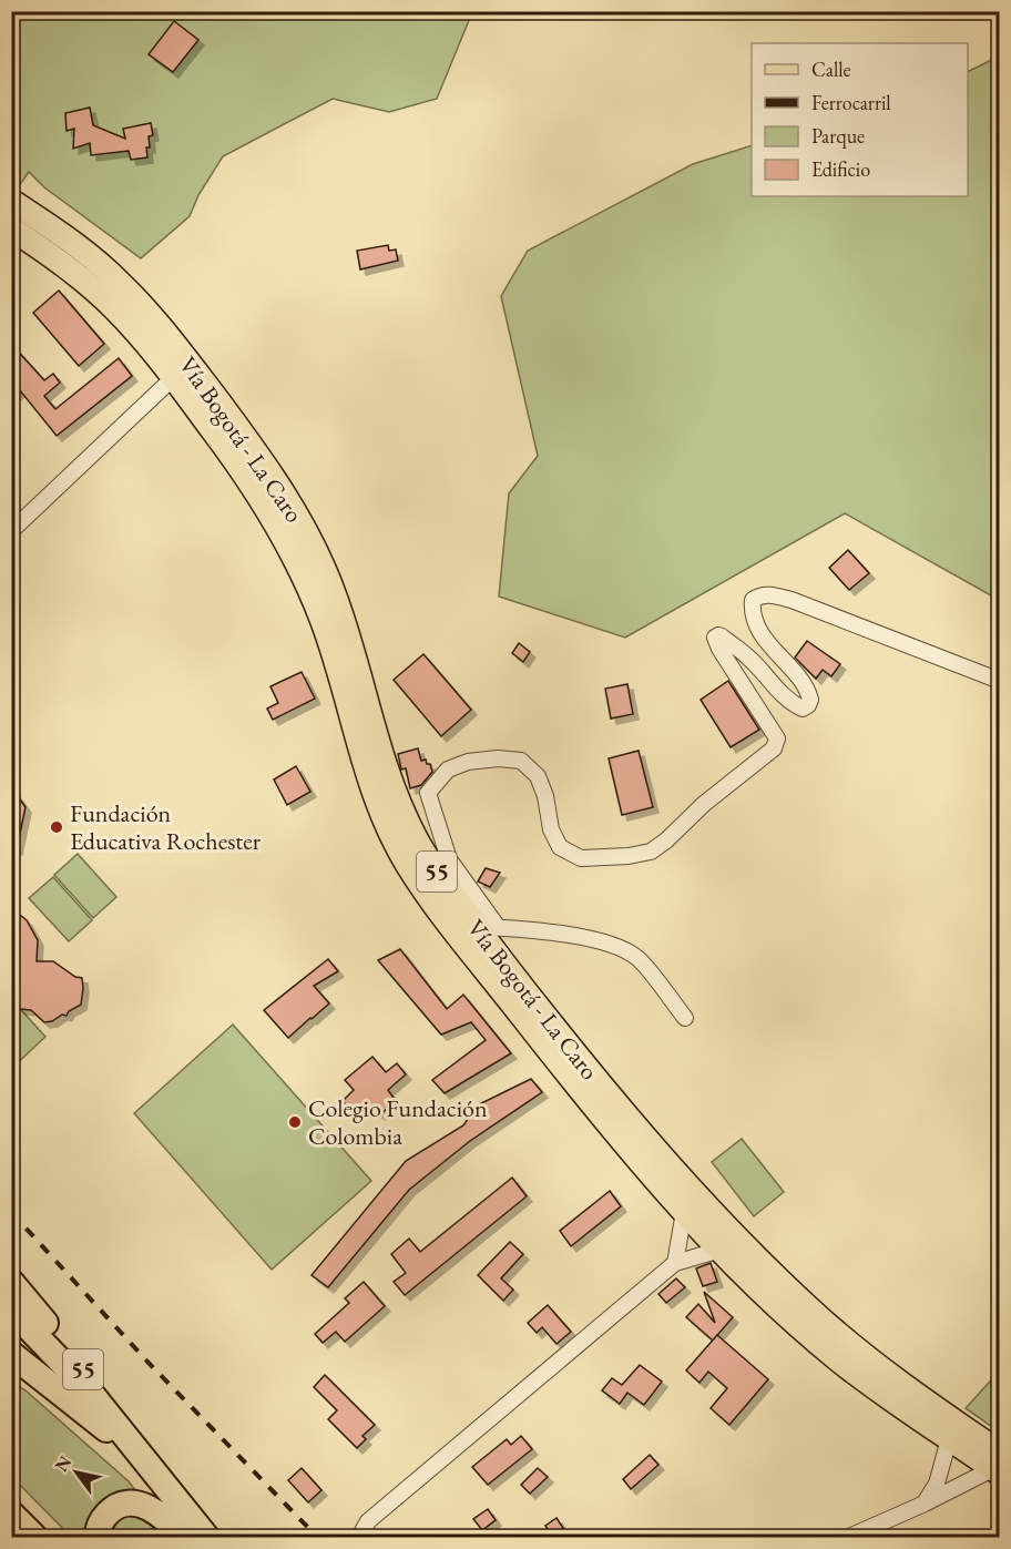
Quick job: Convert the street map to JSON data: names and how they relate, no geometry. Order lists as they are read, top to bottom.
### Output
{
  "streets": {
    "highway": ["55"],
    "main road": ["Vía Bogotá - La Caro"]
  },
  "places": ["Fundación Educativa Rochester", "Colegio Fundación Colombia"],
  "legend": [
    "Calle",
    "Ferrocarril",
    "Parque",
    "Edificio"
  ],
  "north": "top left"
}
